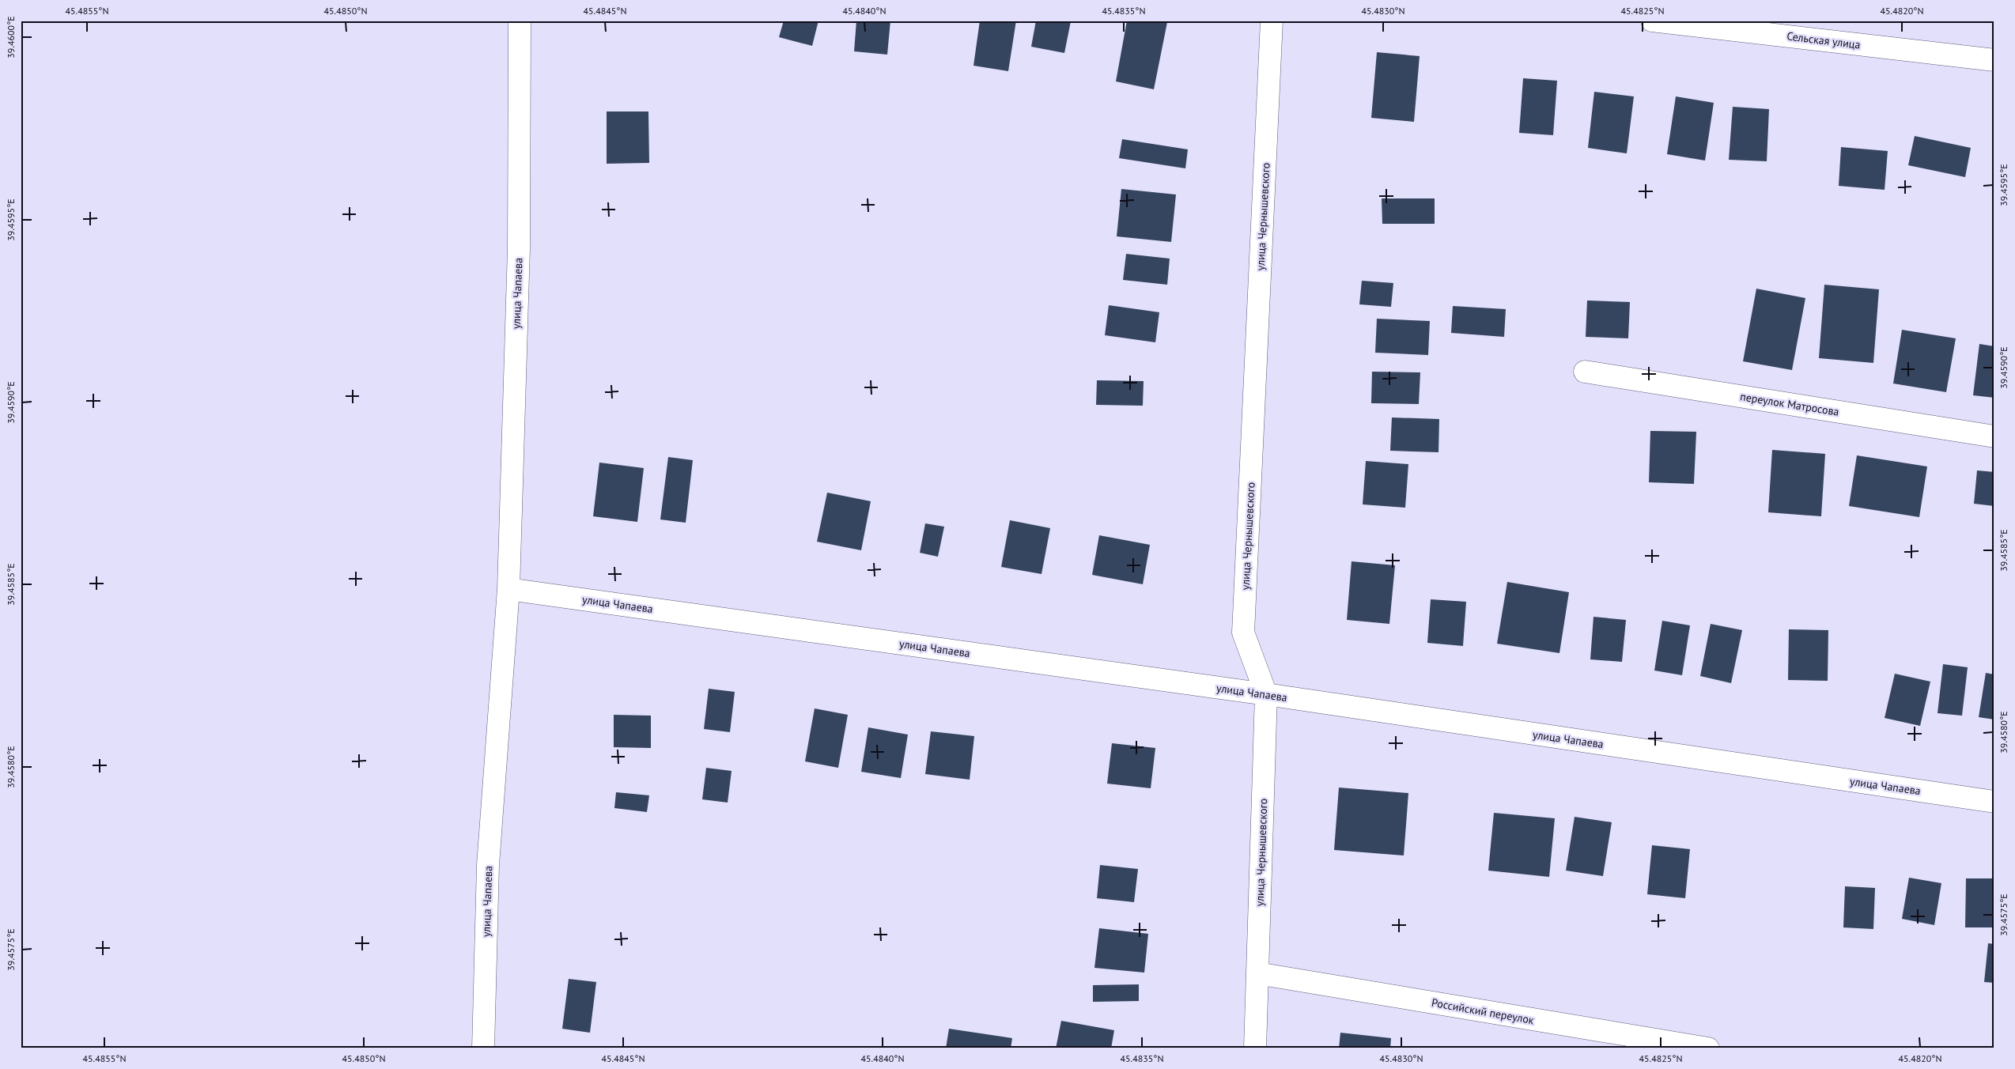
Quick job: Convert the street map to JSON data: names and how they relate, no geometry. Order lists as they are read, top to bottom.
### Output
{
  "streets": {
    "street": [
      "Сельская улица",
      "улица Чернышевского",
      "улица Чапаева",
      "переулок Матросова",
      "Российский переулок"
    ]
  },
  "crossings": [
    ["улица Чернышевского", "улица Чапаева"],
    ["улица Чернышевского", "Российский переулок"]
  ],
  "coordinates": [
    "45.4855°N",
    "45.4850°N",
    "45.4845°N",
    "45.4840°N",
    "45.4835°N",
    "45.4830°N",
    "45.4825°N",
    "45.4820°N",
    "39.4600°E",
    "39.4595°E",
    "39.4590°E",
    "39.4585°E",
    "39.4580°E",
    "39.4575°E"
  ]
}
